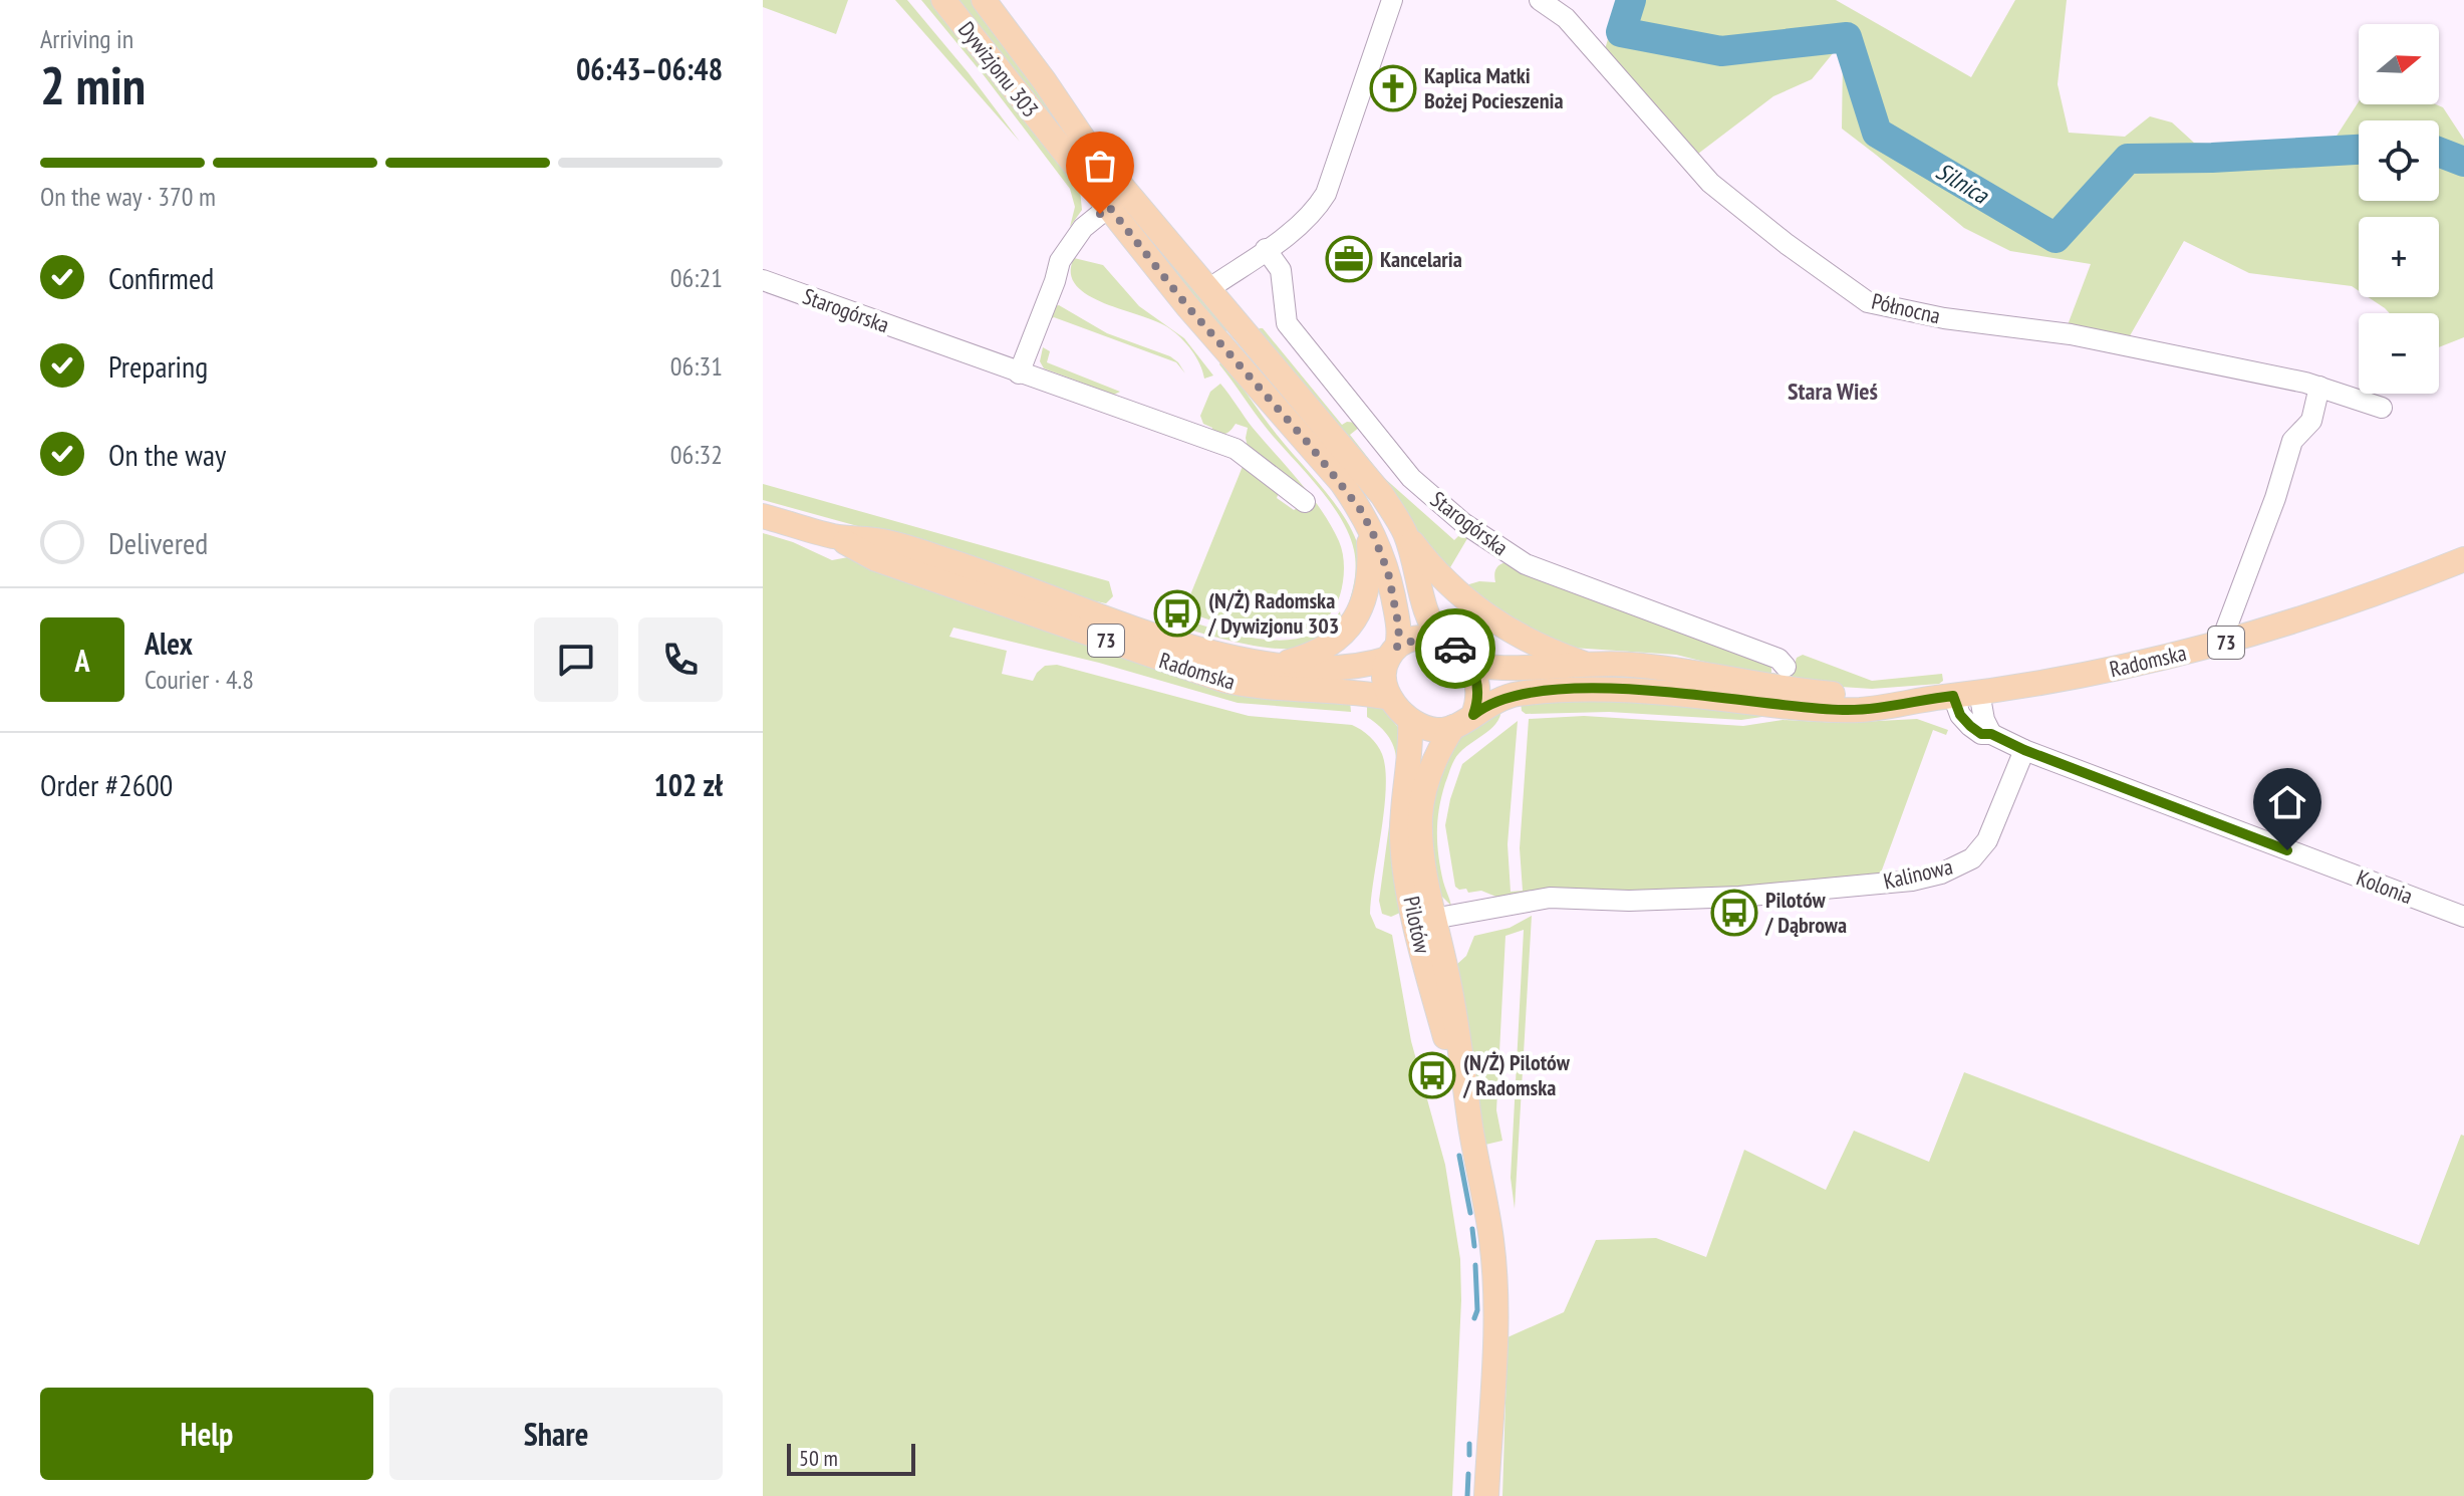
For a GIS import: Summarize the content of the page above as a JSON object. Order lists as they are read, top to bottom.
{
  "streets": {
    "main road": [
      "Dywizjonu 303",
      "73",
      "Radomska",
      "Pilotów"
    ],
    "street": [
      "Północna",
      "Starogórska",
      "Kalinowa",
      "Kolonia"
    ]
  },
  "crossings": [
    ["Dywizjonu 303", "73"],
    ["Dywizjonu 303", "Radomska"],
    ["Dywizjonu 303", "Pilotów"],
    ["73", "Radomska"],
    ["73", "Pilotów"],
    ["Radomska", "Kolonia"],
    ["Radomska", "Pilotów"],
    ["Kalinowa", "Kolonia"],
    ["Kalinowa", "Pilotów"]
  ],
  "districts": ["Stara Wieś"],
  "water": ["Silnica"],
  "places": {
    "church": ["Kaplica Matki Bożej Pocieszenia"],
    "office": ["Kancelaria"],
    "bus stop": ["(N/Ż) Radomska / Dywizjonu 303", "Pilotów / Dąbrowa", "(N/Ż) Pilotów / Radomska"]
  },
  "scale_bar": "50 m",
  "north": "right",
  "page": {
    "heading": ["2 min", "Arriving in", "06:43–06:48"],
    "panel": [
      "Alex",
      "Courier · 4.8",
      "Order #2600",
      "102 zł"
    ],
    "map_buttons": ["+", "−"],
    "bar": "On the way · 370 m",
    "list": [
      ["Confirmed", "06:21"],
      ["Preparing", "06:31"],
      ["On the way", "06:32"],
      "Delivered"
    ],
    "round": "A",
    "buttons": ["Help", "Share"],
    "scale": "50 m"
  }
}
